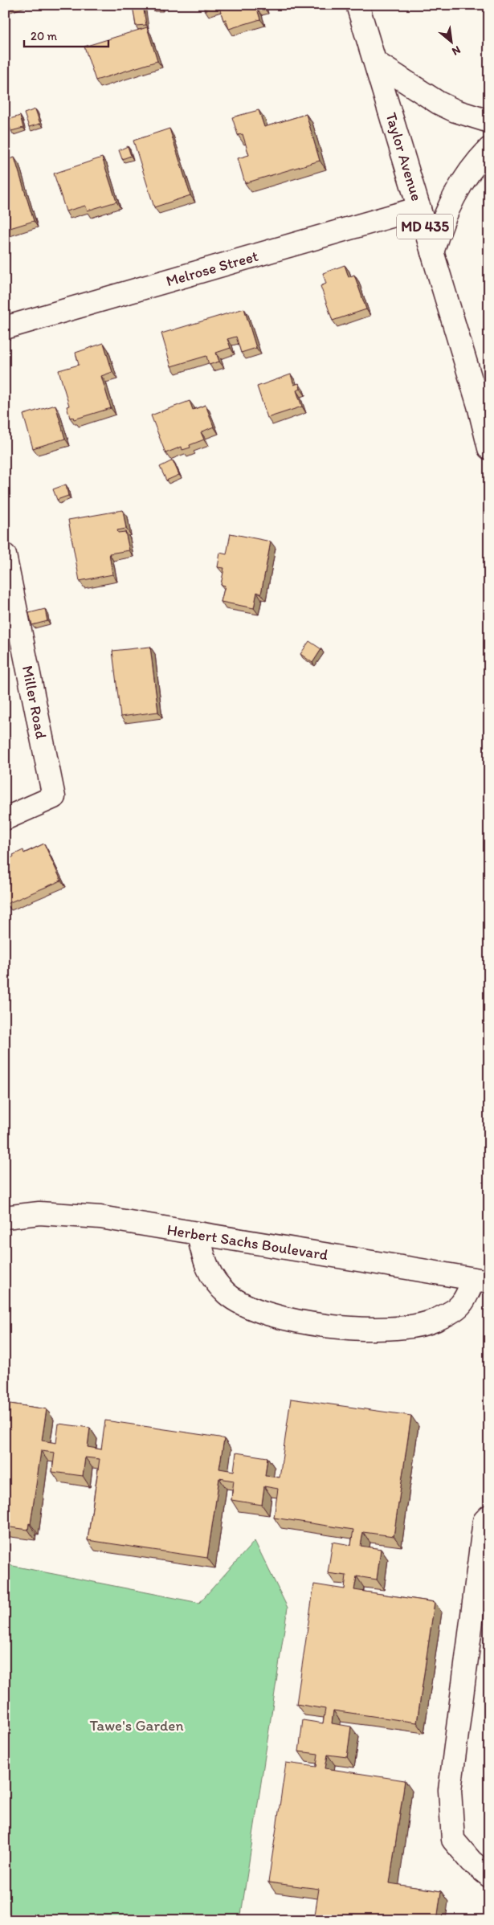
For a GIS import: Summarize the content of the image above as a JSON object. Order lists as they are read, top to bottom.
{
  "streets": {
    "street": [
      "Taylor Avenue",
      "MD 435",
      "Melrose Street",
      "Miller Road",
      "Herbert Sachs Boulevard"
    ]
  },
  "crossings": [
    ["Taylor Avenue", "Melrose Street"]
  ],
  "parks": ["Tawe's Garden"],
  "scale_bar": "20 m",
  "north": "bottom right"
}
